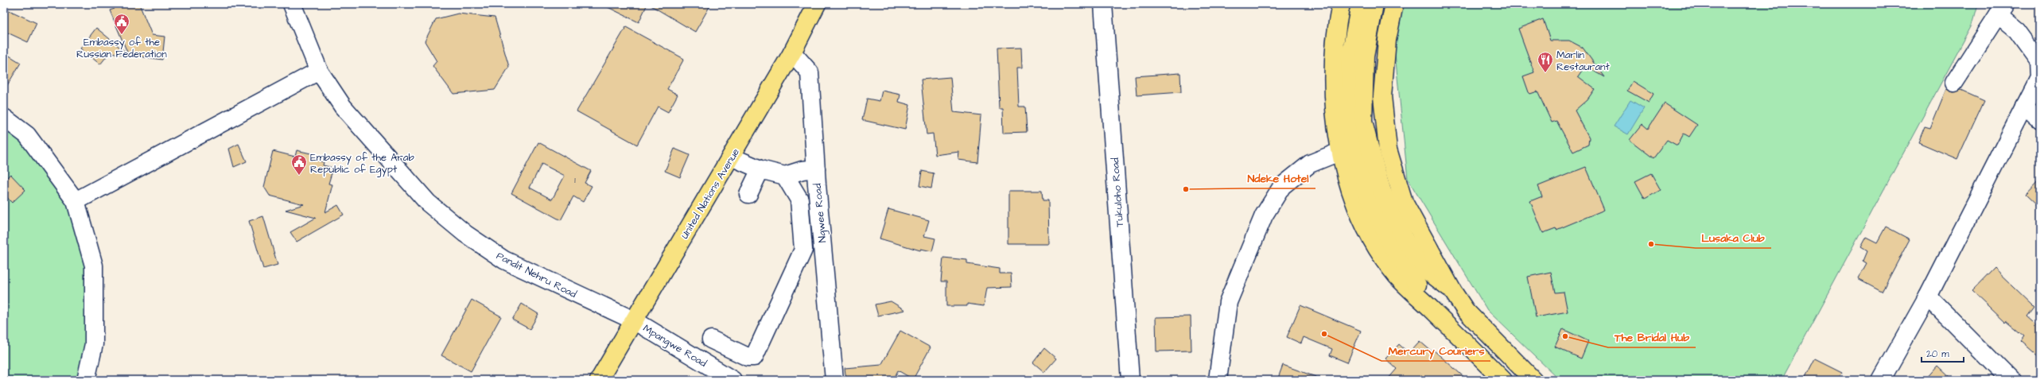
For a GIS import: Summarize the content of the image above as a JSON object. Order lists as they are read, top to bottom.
{
  "streets": {
    "main road": ["United Nations Avenue"],
    "street": [
      "Tukuloho Road",
      "Ngwee Road",
      "Pandit Nehru Road",
      "Mpangwe Road"
    ]
  },
  "crossings": [
    ["United Nations Avenue", "Ngwee Road"],
    ["United Nations Avenue", "Pandit Nehru Road"],
    ["United Nations Avenue", "Mpangwe Road"],
    ["Pandit Nehru Road", "Mpangwe Road"]
  ],
  "places": {
    "public building": ["Embassy of the Russian Federation", "Embassy of the Arab Republic of Egypt"],
    "restaurant": ["Marlin Restaurant"],
    "other": [
      "Ndeke Hotel",
      "Lusaka Club",
      "Mercury Couriers",
      "The Bridal Hub"
    ]
  },
  "house_numbers": ["1"],
  "scale_bar": "20 m"
}
